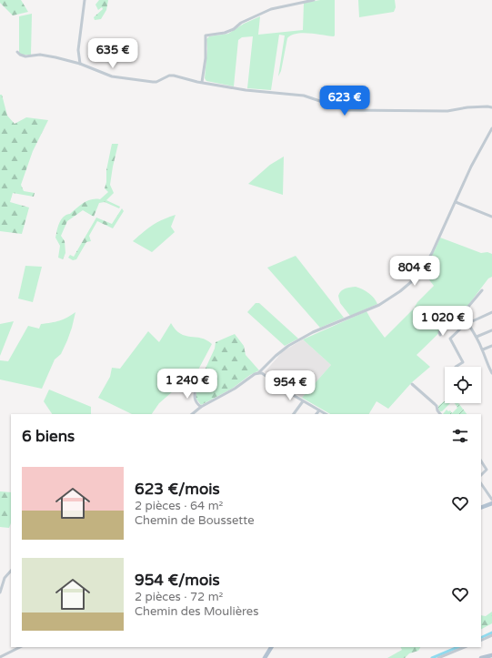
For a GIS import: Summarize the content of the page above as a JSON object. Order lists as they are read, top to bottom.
{
  "page": {
    "price": [
      "635 €",
      "623 €",
      "804 €",
      "1 020 €",
      "1 240 €",
      "954 €"
    ],
    "heading": "6 biens",
    "list": [
      {
        "name": "623 €/mois",
        "note": "2 pièces · 64 m² · Chemin de Boussette"
      },
      {
        "name": "954 €/mois",
        "note": "2 pièces · 72 m² · Chemin des Moulières"
      }
    ]
  }
}
